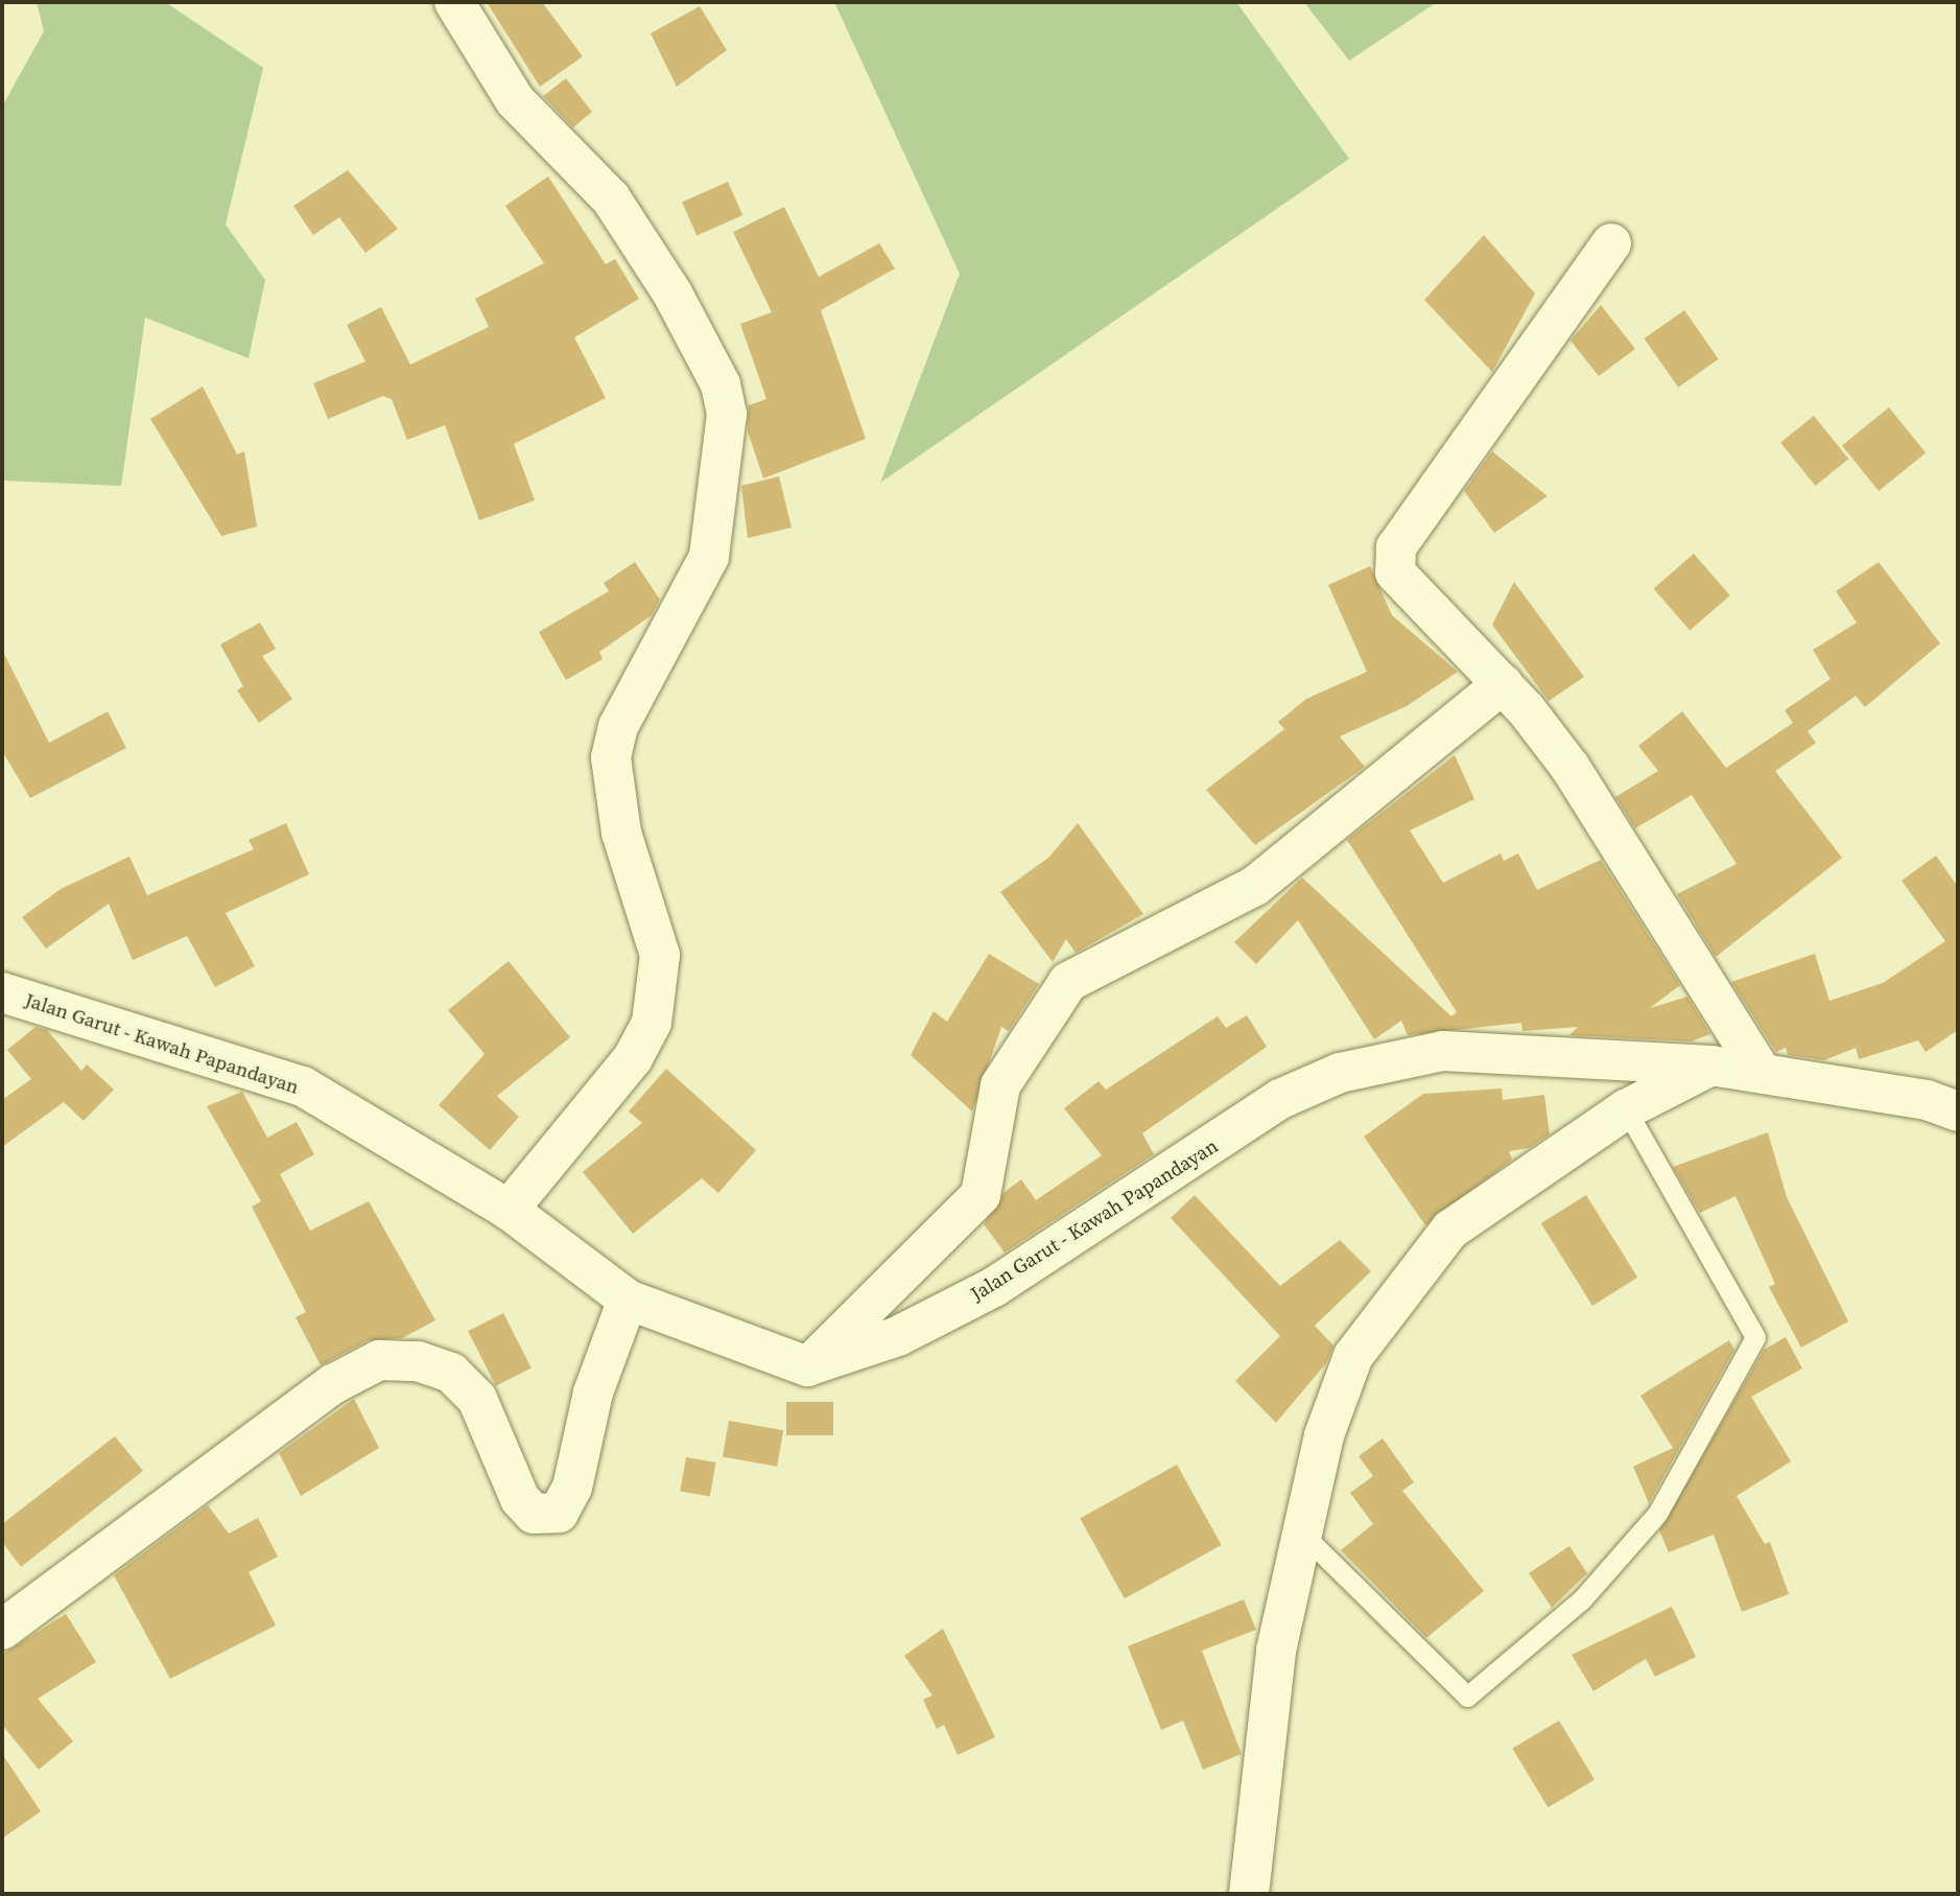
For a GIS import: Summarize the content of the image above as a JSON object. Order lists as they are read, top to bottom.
{
  "streets": {
    "street": ["Jalan Garut - Kawah Papandayan"]
  }
}
